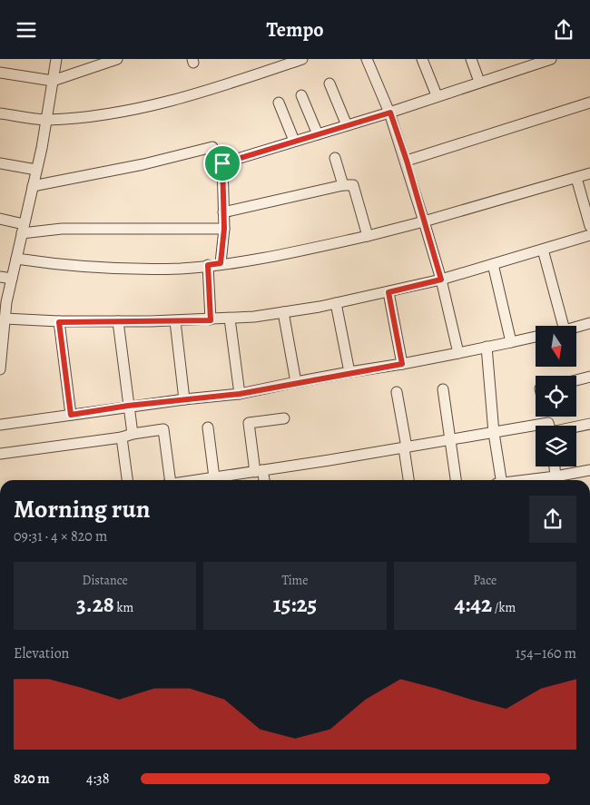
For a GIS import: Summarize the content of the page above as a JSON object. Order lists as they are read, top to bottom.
{
  "north": "bottom",
  "page": {
    "header": "Tempo",
    "heading": ["Morning run", "09:31 · 4 × 820 m"],
    "stats": [
      ["Distance", "3.28 km"],
      ["Time", "15:25"],
      ["Pace", "4:42 /km"]
    ],
    "chart": ["Elevation", "154–160 m"],
    "list": [
      {
        "name": "820 m",
        "note": "4:38"
      }
    ]
  }
}
